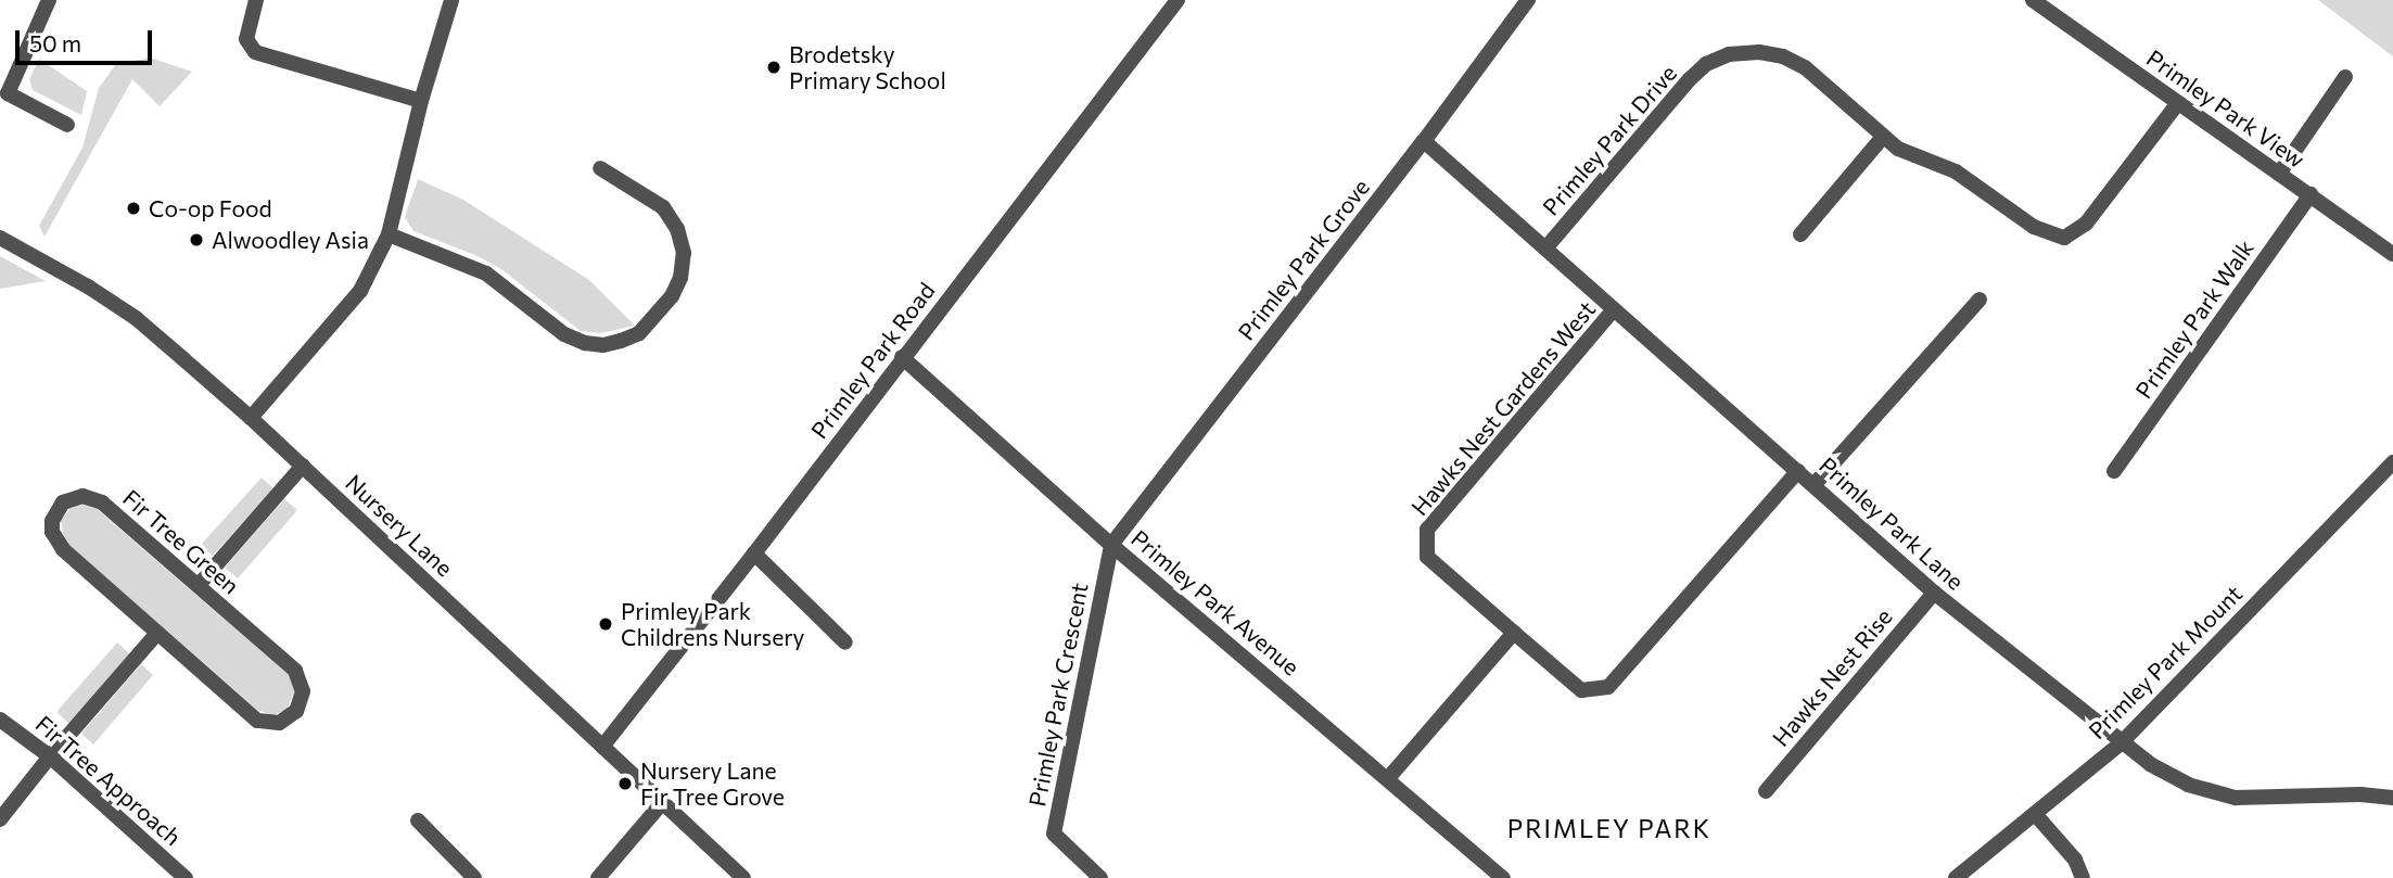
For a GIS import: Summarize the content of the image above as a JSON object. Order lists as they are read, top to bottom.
{
  "streets": {
    "street": [
      "Primley Park View",
      "Primley Park Drive",
      "Primley Park Grove",
      "Primley Park Walk",
      "Primley Park Road",
      "Hawks Nest Gardens West",
      "Primley Park Lane",
      "Nursery Lane",
      "Fir Tree Green",
      "Primley Park Avenue",
      "Primley Park Mount",
      "Hawks Nest Rise",
      "Primley Park Crescent",
      "Fir Tree Approach"
    ]
  },
  "crossings": [
    ["Primley Park View", "Primley Park Drive"],
    ["Primley Park View", "Primley Park Walk"],
    ["Primley Park Drive", "Primley Park Lane"],
    ["Primley Park Grove", "Primley Park Lane"],
    ["Primley Park Grove", "Primley Park Avenue"],
    ["Primley Park Grove", "Primley Park Crescent"],
    ["Primley Park Road", "Nursery Lane"],
    ["Primley Park Road", "Primley Park Avenue"],
    ["Hawks Nest Gardens West", "Primley Park Lane"],
    ["Primley Park Lane", "Primley Park Mount"],
    ["Primley Park Lane", "Hawks Nest Rise"],
    ["Primley Park Avenue", "Primley Park Crescent"]
  ],
  "districts": ["PRIMLEY PARK"],
  "places": [
    "Brodetsky Primary School",
    "Co-op Food",
    "Alwoodley Asia",
    "Primley Park Childrens Nursery",
    "Nursery Lane Fir Tree Grove"
  ],
  "scale_bar": "50 m"
}
